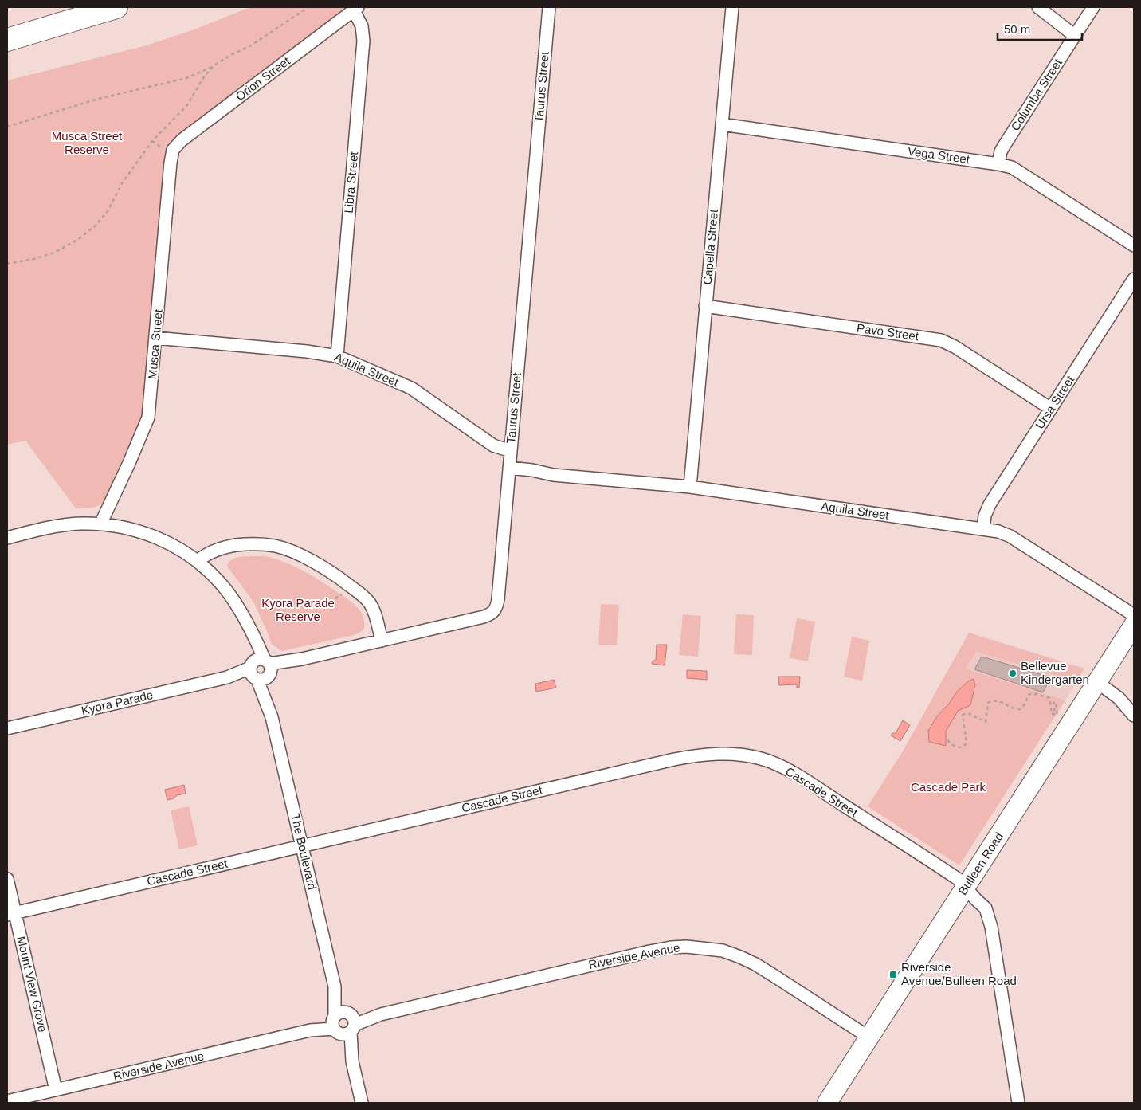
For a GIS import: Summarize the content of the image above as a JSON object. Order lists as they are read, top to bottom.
{
  "streets": {
    "main road": ["Bulleen Road"],
    "street": [
      "Orion Street",
      "Taurus Street",
      "Columba Street",
      "Vega Street",
      "Libra Street",
      "Capella Street",
      "Pavo Street",
      "Musca Street",
      "Aquila Street",
      "Ursa Street",
      "Kyora Parade",
      "Cascade Street",
      "The Boulevard",
      "Riverside Avenue",
      "Mount View Grove"
    ]
  },
  "crossings": [
    ["Orion Street", "Libra Street"],
    ["Orion Street", "Musca Street"],
    ["Taurus Street", "Aquila Street"],
    ["Taurus Street", "Kyora Parade"],
    ["Taurus Street", "The Boulevard"],
    ["Columba Street", "Vega Street"],
    ["Vega Street", "Capella Street"],
    ["Libra Street", "Aquila Street"],
    ["Capella Street", "Pavo Street"],
    ["Capella Street", "Aquila Street"],
    ["Pavo Street", "Ursa Street"],
    ["Musca Street", "Aquila Street"],
    ["Musca Street", "The Boulevard"],
    ["Aquila Street", "Ursa Street"],
    ["Kyora Parade", "The Boulevard"],
    ["Cascade Street", "The Boulevard"],
    ["Cascade Street", "Bulleen Road"],
    ["Cascade Street", "Mount View Grove"],
    ["The Boulevard", "Riverside Avenue"],
    ["Bulleen Road", "Riverside Avenue"],
    ["Riverside Avenue", "Mount View Grove"]
  ],
  "parks": ["Musca Street Reserve", "Kyora Parade Reserve", "Cascade Park"],
  "places": {
    "other": ["Bellevue Kindergarten"],
    "transit": ["Riverside Avenue/Bulleen Road"]
  },
  "scale_bar": "50 m"
}
